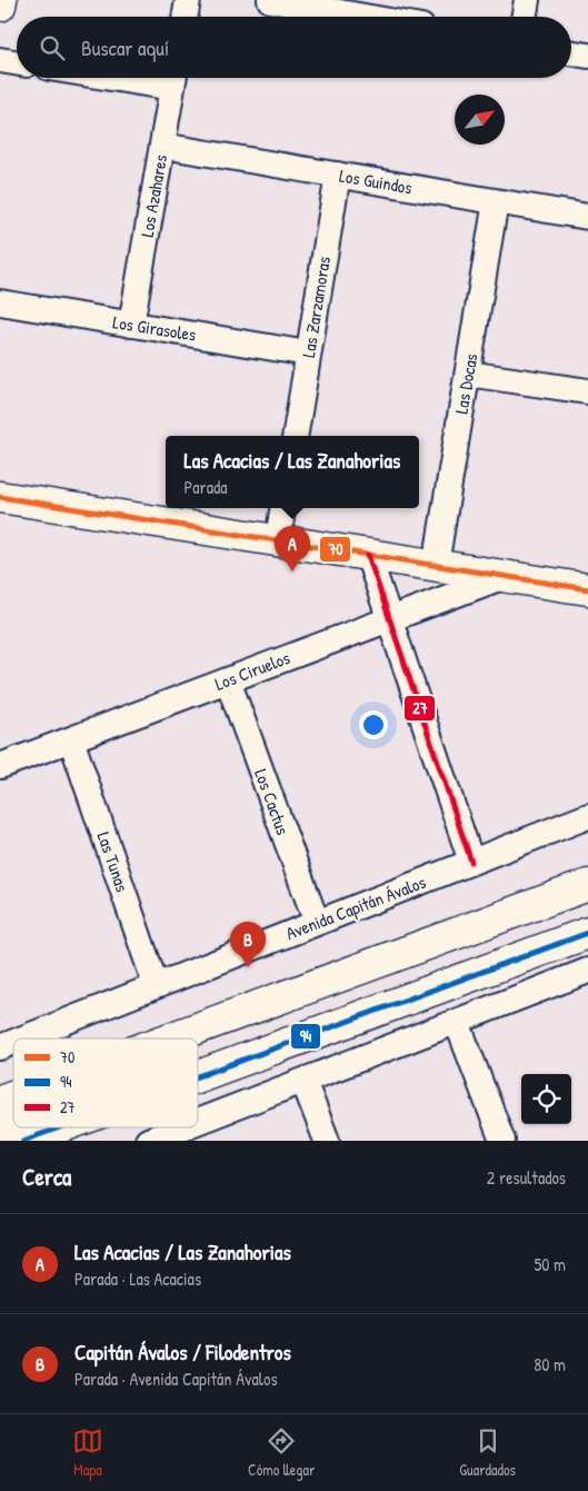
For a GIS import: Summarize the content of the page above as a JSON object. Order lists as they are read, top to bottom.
{
  "streets": {
    "street": [
      "Los Guindos",
      "Los Azahares",
      "Las Zarzamoras",
      "Los Girasoles",
      "Las Docas",
      "Los Ciruelos",
      "Los Cactus",
      "Las Tunas",
      "Avenida Capitán Ávalos"
    ]
  },
  "crossings": [
    ["Los Guindos", "Los Azahares"],
    ["Los Guindos", "Las Zarzamoras"],
    ["Los Guindos", "Las Docas"],
    ["Los Azahares", "Los Girasoles"],
    ["Las Zarzamoras", "Los Girasoles"],
    ["Los Ciruelos", "Los Cactus"],
    ["Los Ciruelos", "Las Tunas"],
    ["Los Cactus", "Avenida Capitán Ávalos"],
    ["Las Tunas", "Avenida Capitán Ávalos"]
  ],
  "lines": ["transit line 70", "transit line 27", "transit line 94"],
  "legend": ["70", "94", "27"],
  "north": "top right",
  "page": {
    "search": "Buscar aquí",
    "popup": ["Las Acacias / Las Zanahorias", "Parada"],
    "pins": ["A", "B"],
    "heading": ["Cerca", "2 resultados"],
    "list": [
      {
        "mark": "A",
        "name": "Las Acacias / Las Zanahorias",
        "note": "Parada · Las Acacias",
        "value": "50 m"
      },
      {
        "mark": "B",
        "name": "Capitán Ávalos / Filodentros",
        "note": "Parada · Avenida Capitán Ávalos",
        "value": "80 m"
      }
    ],
    "nav": ["Mapa", "Cómo llegar", "Guardados"]
  }
}
